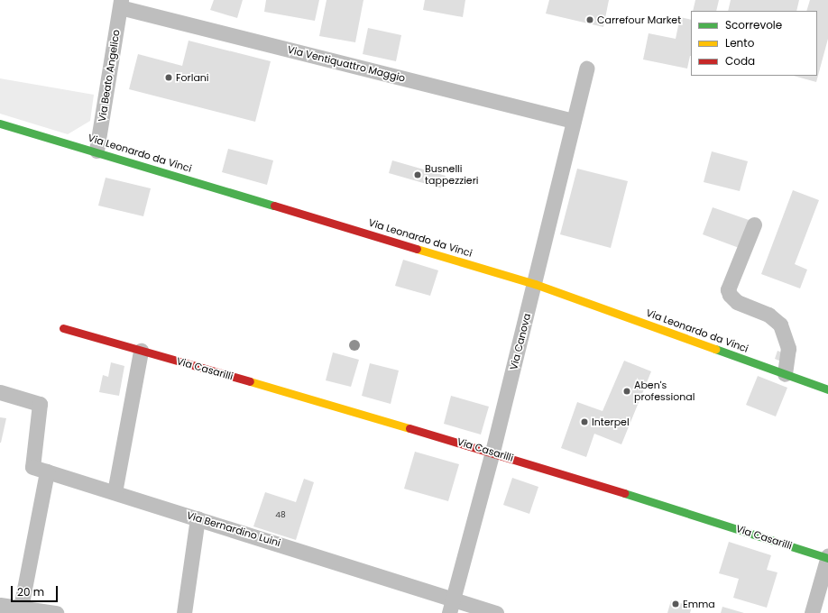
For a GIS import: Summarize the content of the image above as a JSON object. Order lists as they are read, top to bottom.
{
  "streets": {
    "street": [
      "Via Ventiquattro Maggio",
      "Via Beato Angelico",
      "Via Leonardo da Vinci",
      "Via Canova",
      "Via Casarilli",
      "Via Bernardino Luini"
    ]
  },
  "crossings": [
    ["Via Ventiquattro Maggio", "Via Beato Angelico"],
    ["Via Ventiquattro Maggio", "Via Canova"],
    ["Via Beato Angelico", "Via Leonardo da Vinci"],
    ["Via Leonardo da Vinci", "Via Canova"],
    ["Via Canova", "Via Casarilli"],
    ["Via Canova", "Via Bernardino Luini"]
  ],
  "places": [
    "Carrefour Market",
    "Forlani",
    "Busnelli tappezzieri",
    "Aben's professional",
    "Interpel",
    "Emma"
  ],
  "house_numbers": ["48"],
  "legend": ["Scorrevole", "Lento", "Coda"],
  "scale_bar": "20 m"
}
